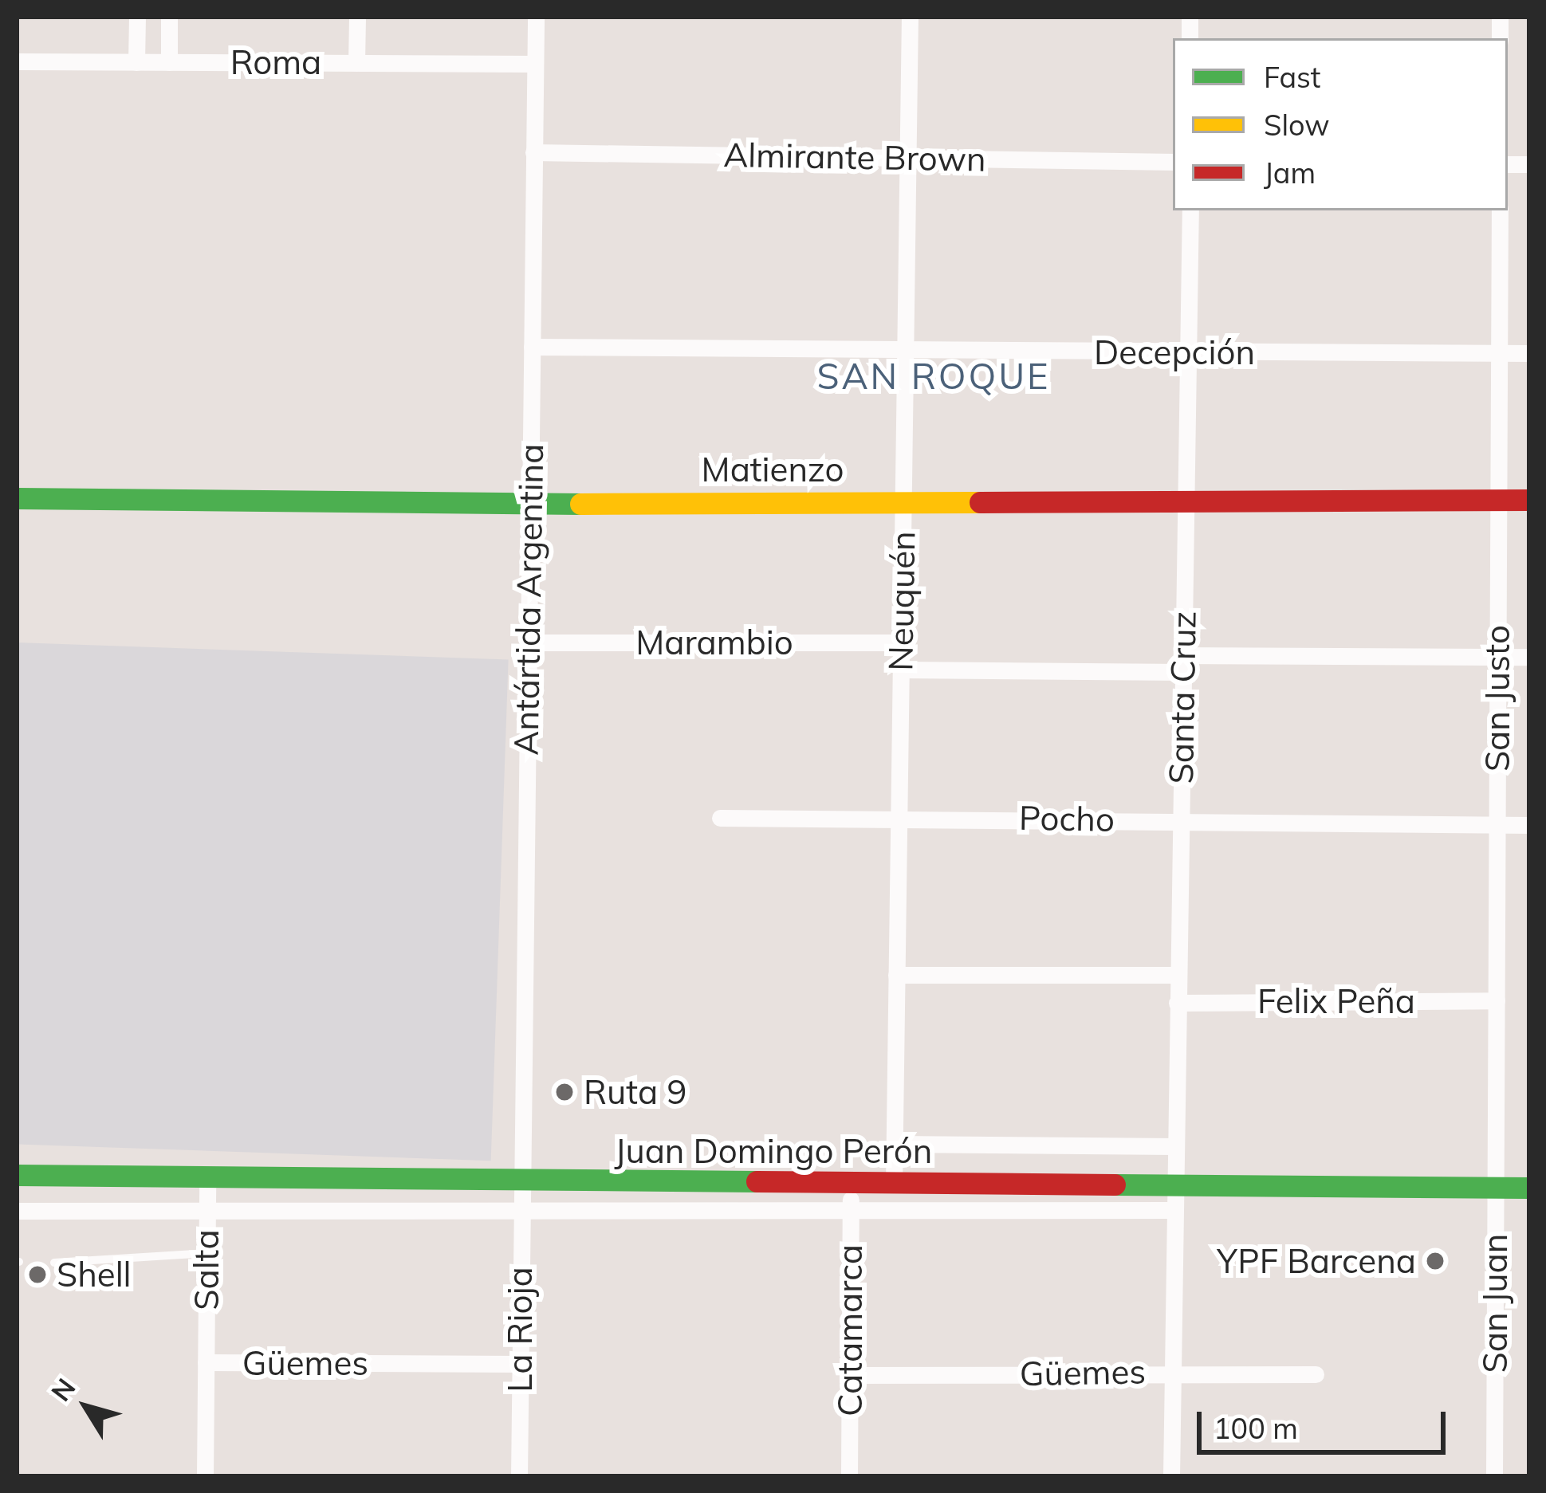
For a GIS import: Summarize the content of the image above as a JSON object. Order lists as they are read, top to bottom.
{
  "streets": {
    "main road": ["Matienzo", "Juan Domingo Perón"],
    "street": [
      "Roma",
      "Almirante Brown",
      "Decepción",
      "Antártida Argentina",
      "Neuquén",
      "Marambio",
      "Santa Cruz",
      "San Justo",
      "Pocho",
      "Felix Peña",
      "Salta",
      "San Juan",
      "La Rioja",
      "Catamarca",
      "Güemes"
    ]
  },
  "crossings": [
    ["Roma", "Antártida Argentina"],
    ["Almirante Brown", "Antártida Argentina"],
    ["Almirante Brown", "Neuquén"],
    ["Decepción", "Antártida Argentina"],
    ["Decepción", "Neuquén"],
    ["Decepción", "Santa Cruz"],
    ["Decepción", "San Justo"],
    ["Matienzo", "Antártida Argentina"],
    ["Matienzo", "Neuquén"],
    ["Matienzo", "Santa Cruz"],
    ["Matienzo", "San Justo"],
    ["Antártida Argentina", "Marambio"],
    ["Antártida Argentina", "Juan Domingo Perón"],
    ["Antártida Argentina", "La Rioja"],
    ["Neuquén", "Marambio"],
    ["Neuquén", "Pocho"],
    ["Neuquén", "Juan Domingo Perón"],
    ["Santa Cruz", "Pocho"],
    ["Santa Cruz", "Felix Peña"],
    ["Santa Cruz", "Juan Domingo Perón"],
    ["Santa Cruz", "Güemes"],
    ["San Justo", "Pocho"],
    ["San Justo", "Felix Peña"],
    ["San Justo", "Juan Domingo Perón"],
    ["San Justo", "San Juan"],
    ["Juan Domingo Perón", "Salta"],
    ["Juan Domingo Perón", "San Juan"],
    ["Juan Domingo Perón", "La Rioja"],
    ["Juan Domingo Perón", "Catamarca"],
    ["Salta", "Güemes"],
    ["La Rioja", "Güemes"],
    ["Catamarca", "Güemes"]
  ],
  "districts": ["SAN ROQUE"],
  "places": ["Ruta 9", "YPF Barcena", "Shell"],
  "legend": ["Fast", "Slow", "Jam"],
  "scale_bar": "100 m",
  "north": "top left"
}
